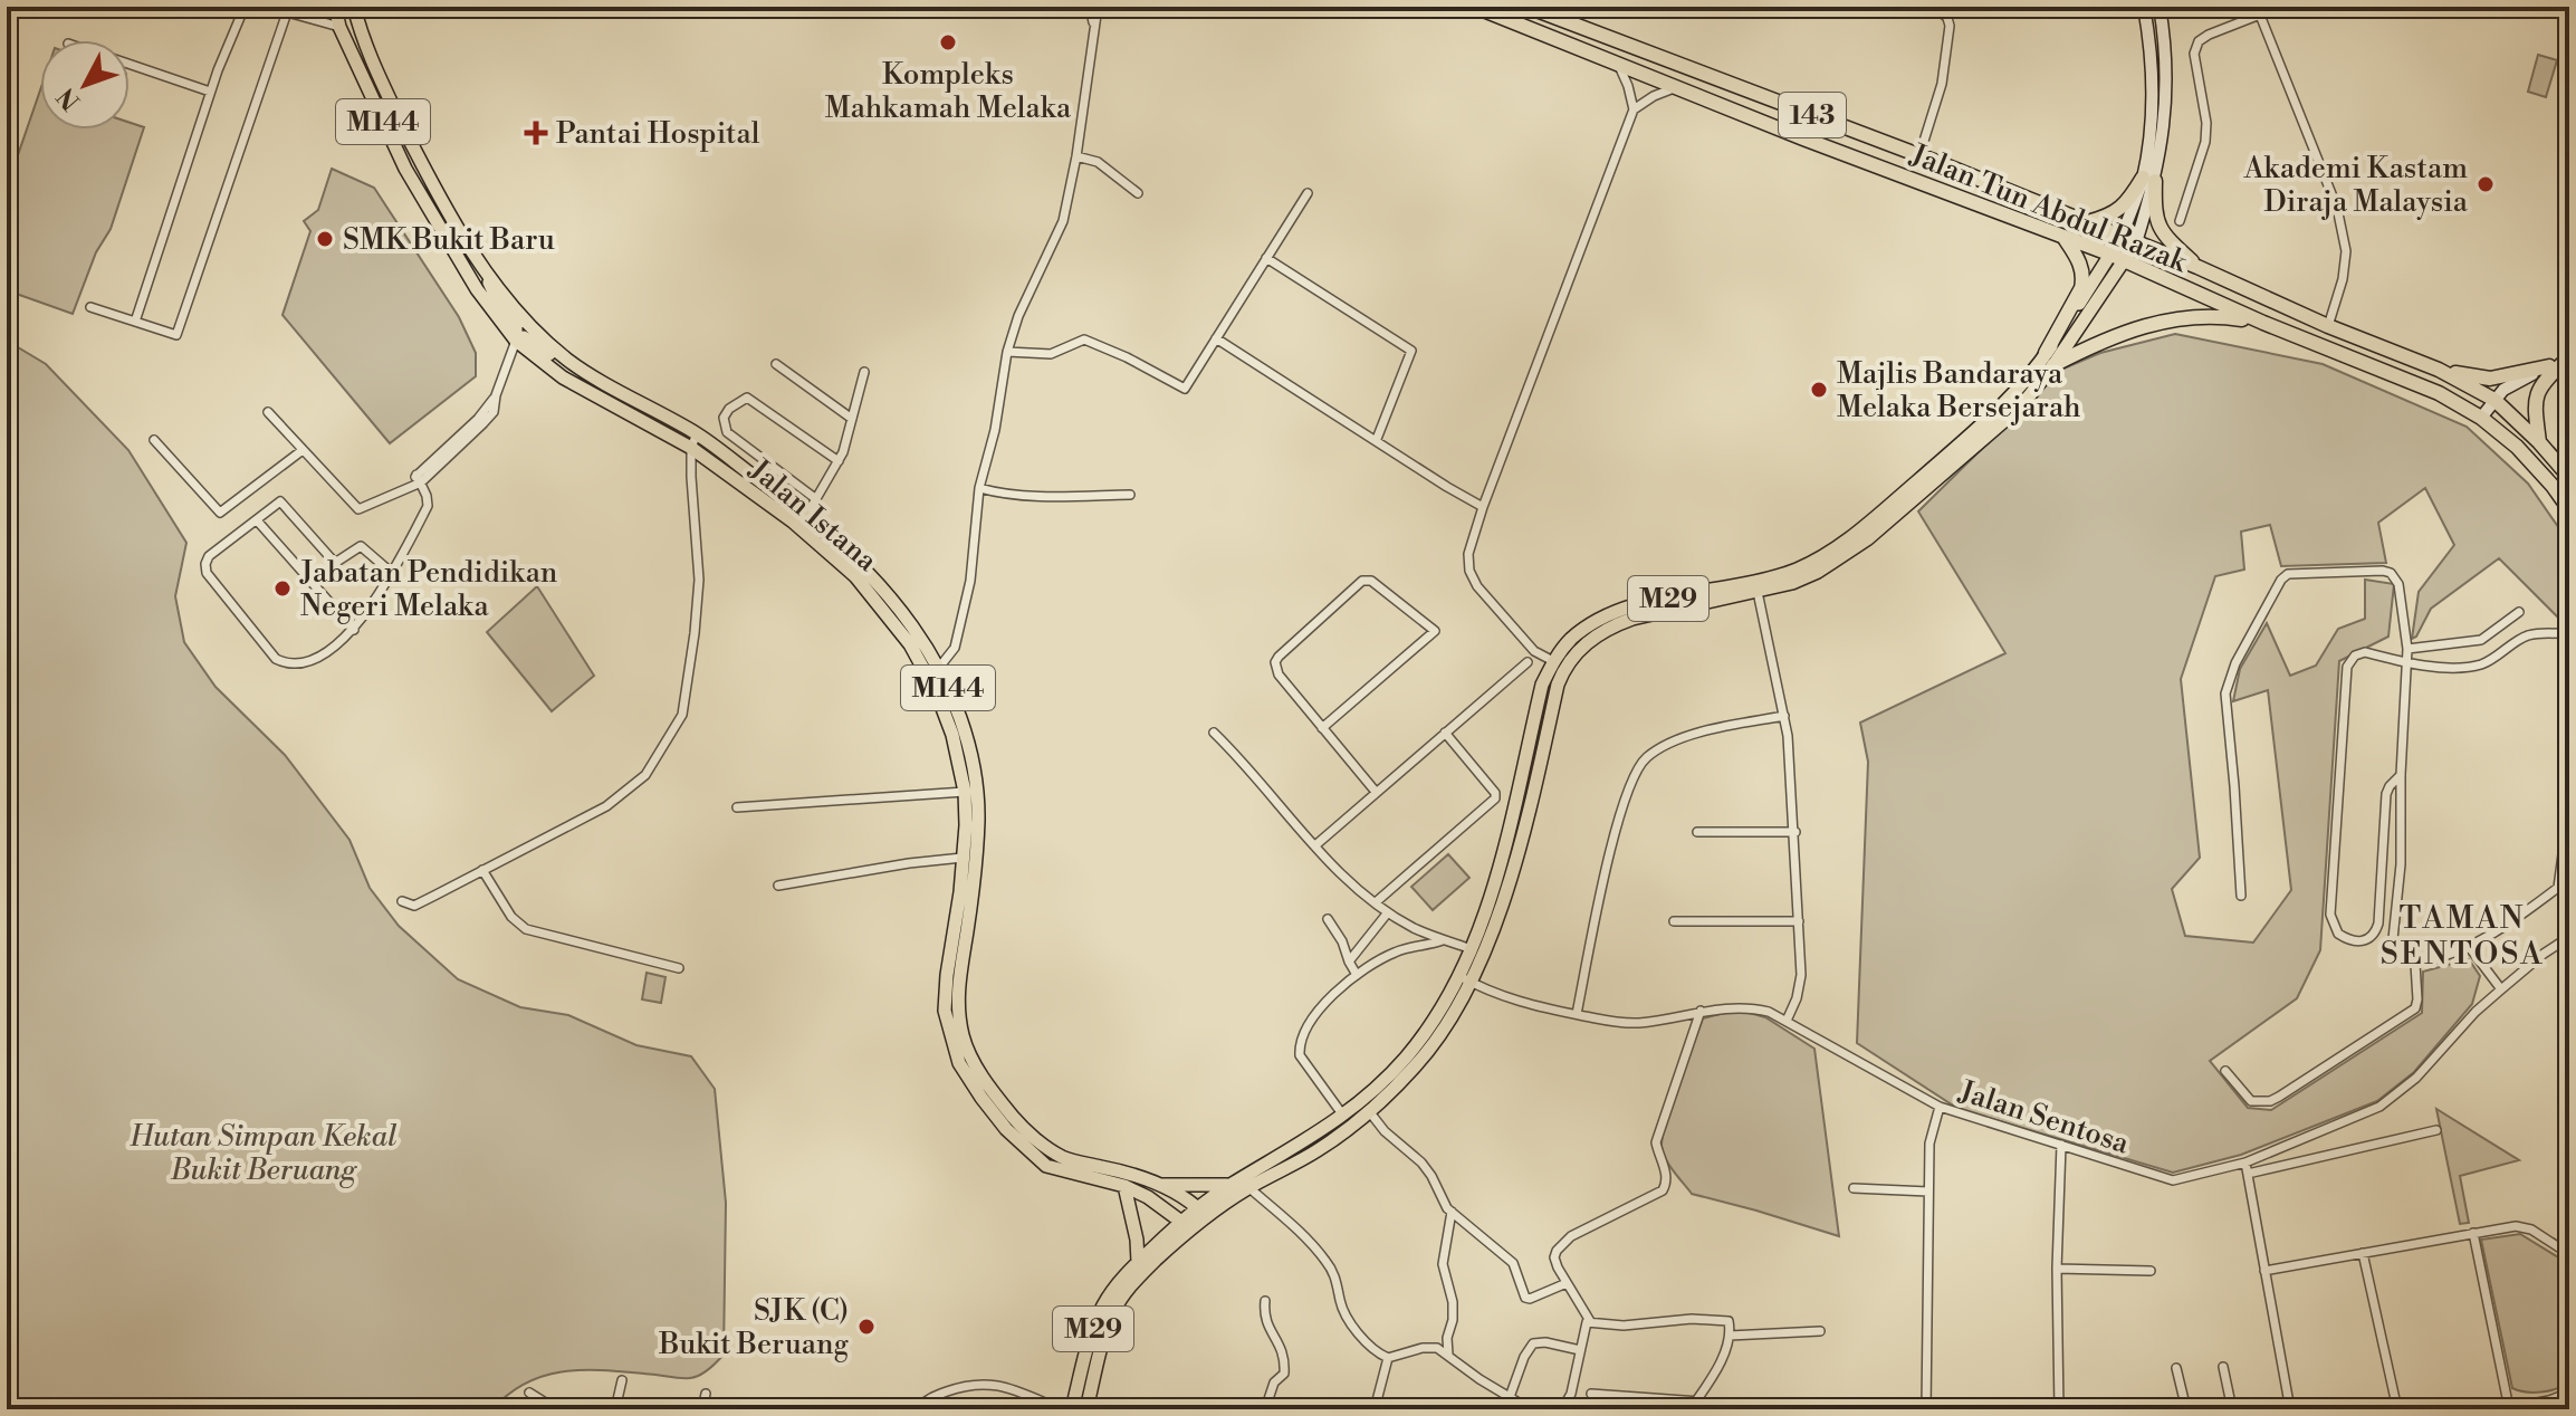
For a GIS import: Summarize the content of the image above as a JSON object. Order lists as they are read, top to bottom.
{
  "streets": {
    "highway": ["143", "Jalan Tun Abdul Razak"],
    "main road": ["M144", "Jalan Istana", "M29"],
    "street": ["Jalan Sentosa"]
  },
  "crossings": [
    ["Jalan Tun Abdul Razak", "M29"],
    ["Jalan Istana", "M29"],
    ["M29", "Jalan Sentosa"]
  ],
  "districts": ["TAMAN SENTOSA"],
  "parks": ["Hutan Simpan Kekal Bukit Beruang"],
  "places": {
    "other": [
      "Kompleks Mahkamah Melaka",
      "Akademi Kastam Diraja Malaysia",
      "SMK Bukit Baru",
      "Majlis Bandaraya Melaka Bersejarah",
      "Jabatan Pendidikan Negeri Melaka",
      "SJK (C) Bukit Beruang"
    ],
    "health": ["Pantai Hospital"]
  },
  "north": "bottom left"
}
